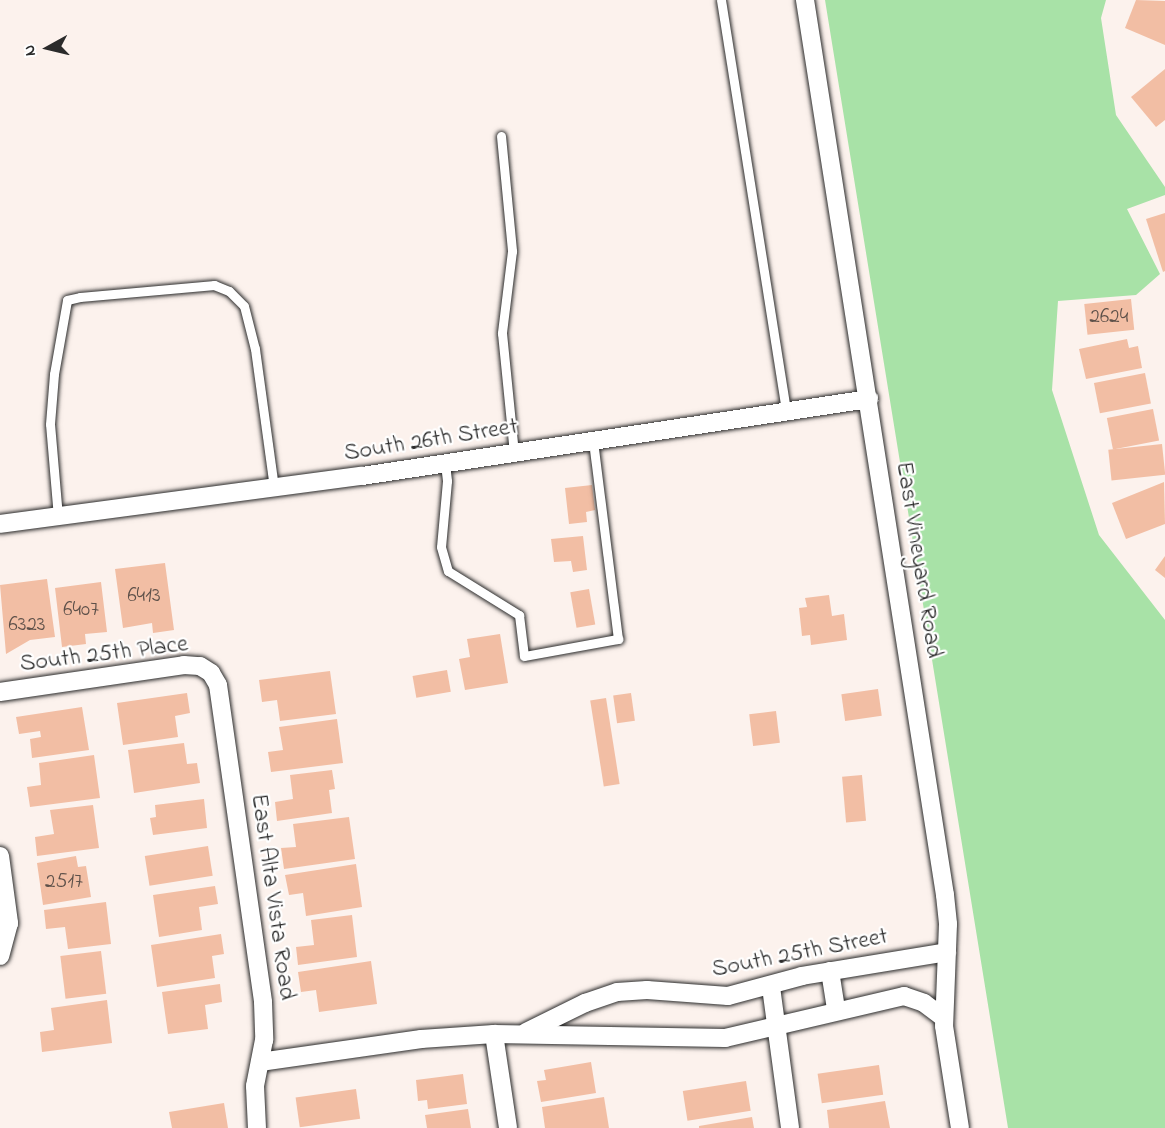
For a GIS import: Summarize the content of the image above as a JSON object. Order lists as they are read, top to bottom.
{
  "streets": {
    "street": [
      "South 26th Street",
      "East Vineyard Road",
      "South 25th Place",
      "East Alta Vista Road",
      "South 25th Street"
    ]
  },
  "crossings": [
    ["South 26th Street", "East Vineyard Road"],
    ["East Vineyard Road", "South 25th Street"],
    ["South 25th Place", "East Alta Vista Road"],
    ["East Alta Vista Road", "South 25th Street"]
  ],
  "house_numbers": [
    "2624",
    "6413",
    "6407",
    "6323",
    "2517"
  ],
  "north": "left"
}
